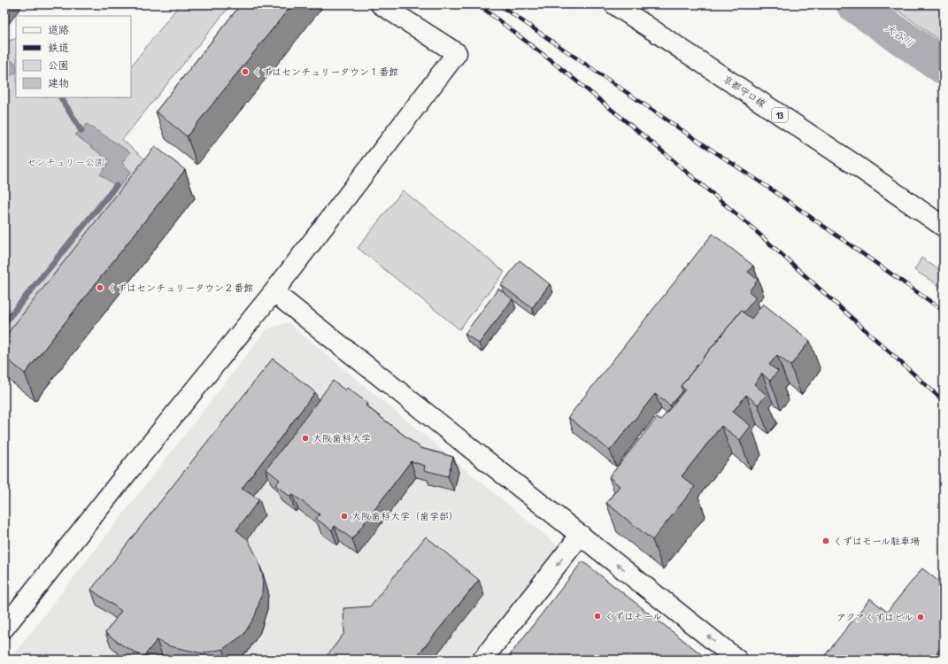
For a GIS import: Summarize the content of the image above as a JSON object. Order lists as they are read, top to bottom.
{
  "streets": {
    "street": ["京都守口線", "13"]
  },
  "water": ["大谷川"],
  "parks": ["センチュリー公園"],
  "places": [
    "くずはセンチュリータウン１番館",
    "くずはセンチュリータウン２番館",
    "大阪歯科大学",
    "大阪歯科大学（歯学部）",
    "くずはモール駐車場",
    "くずはモール",
    "アクアくずはビル"
  ],
  "legend": [
    "道路",
    "鉄道",
    "公園",
    "建物"
  ]
}
